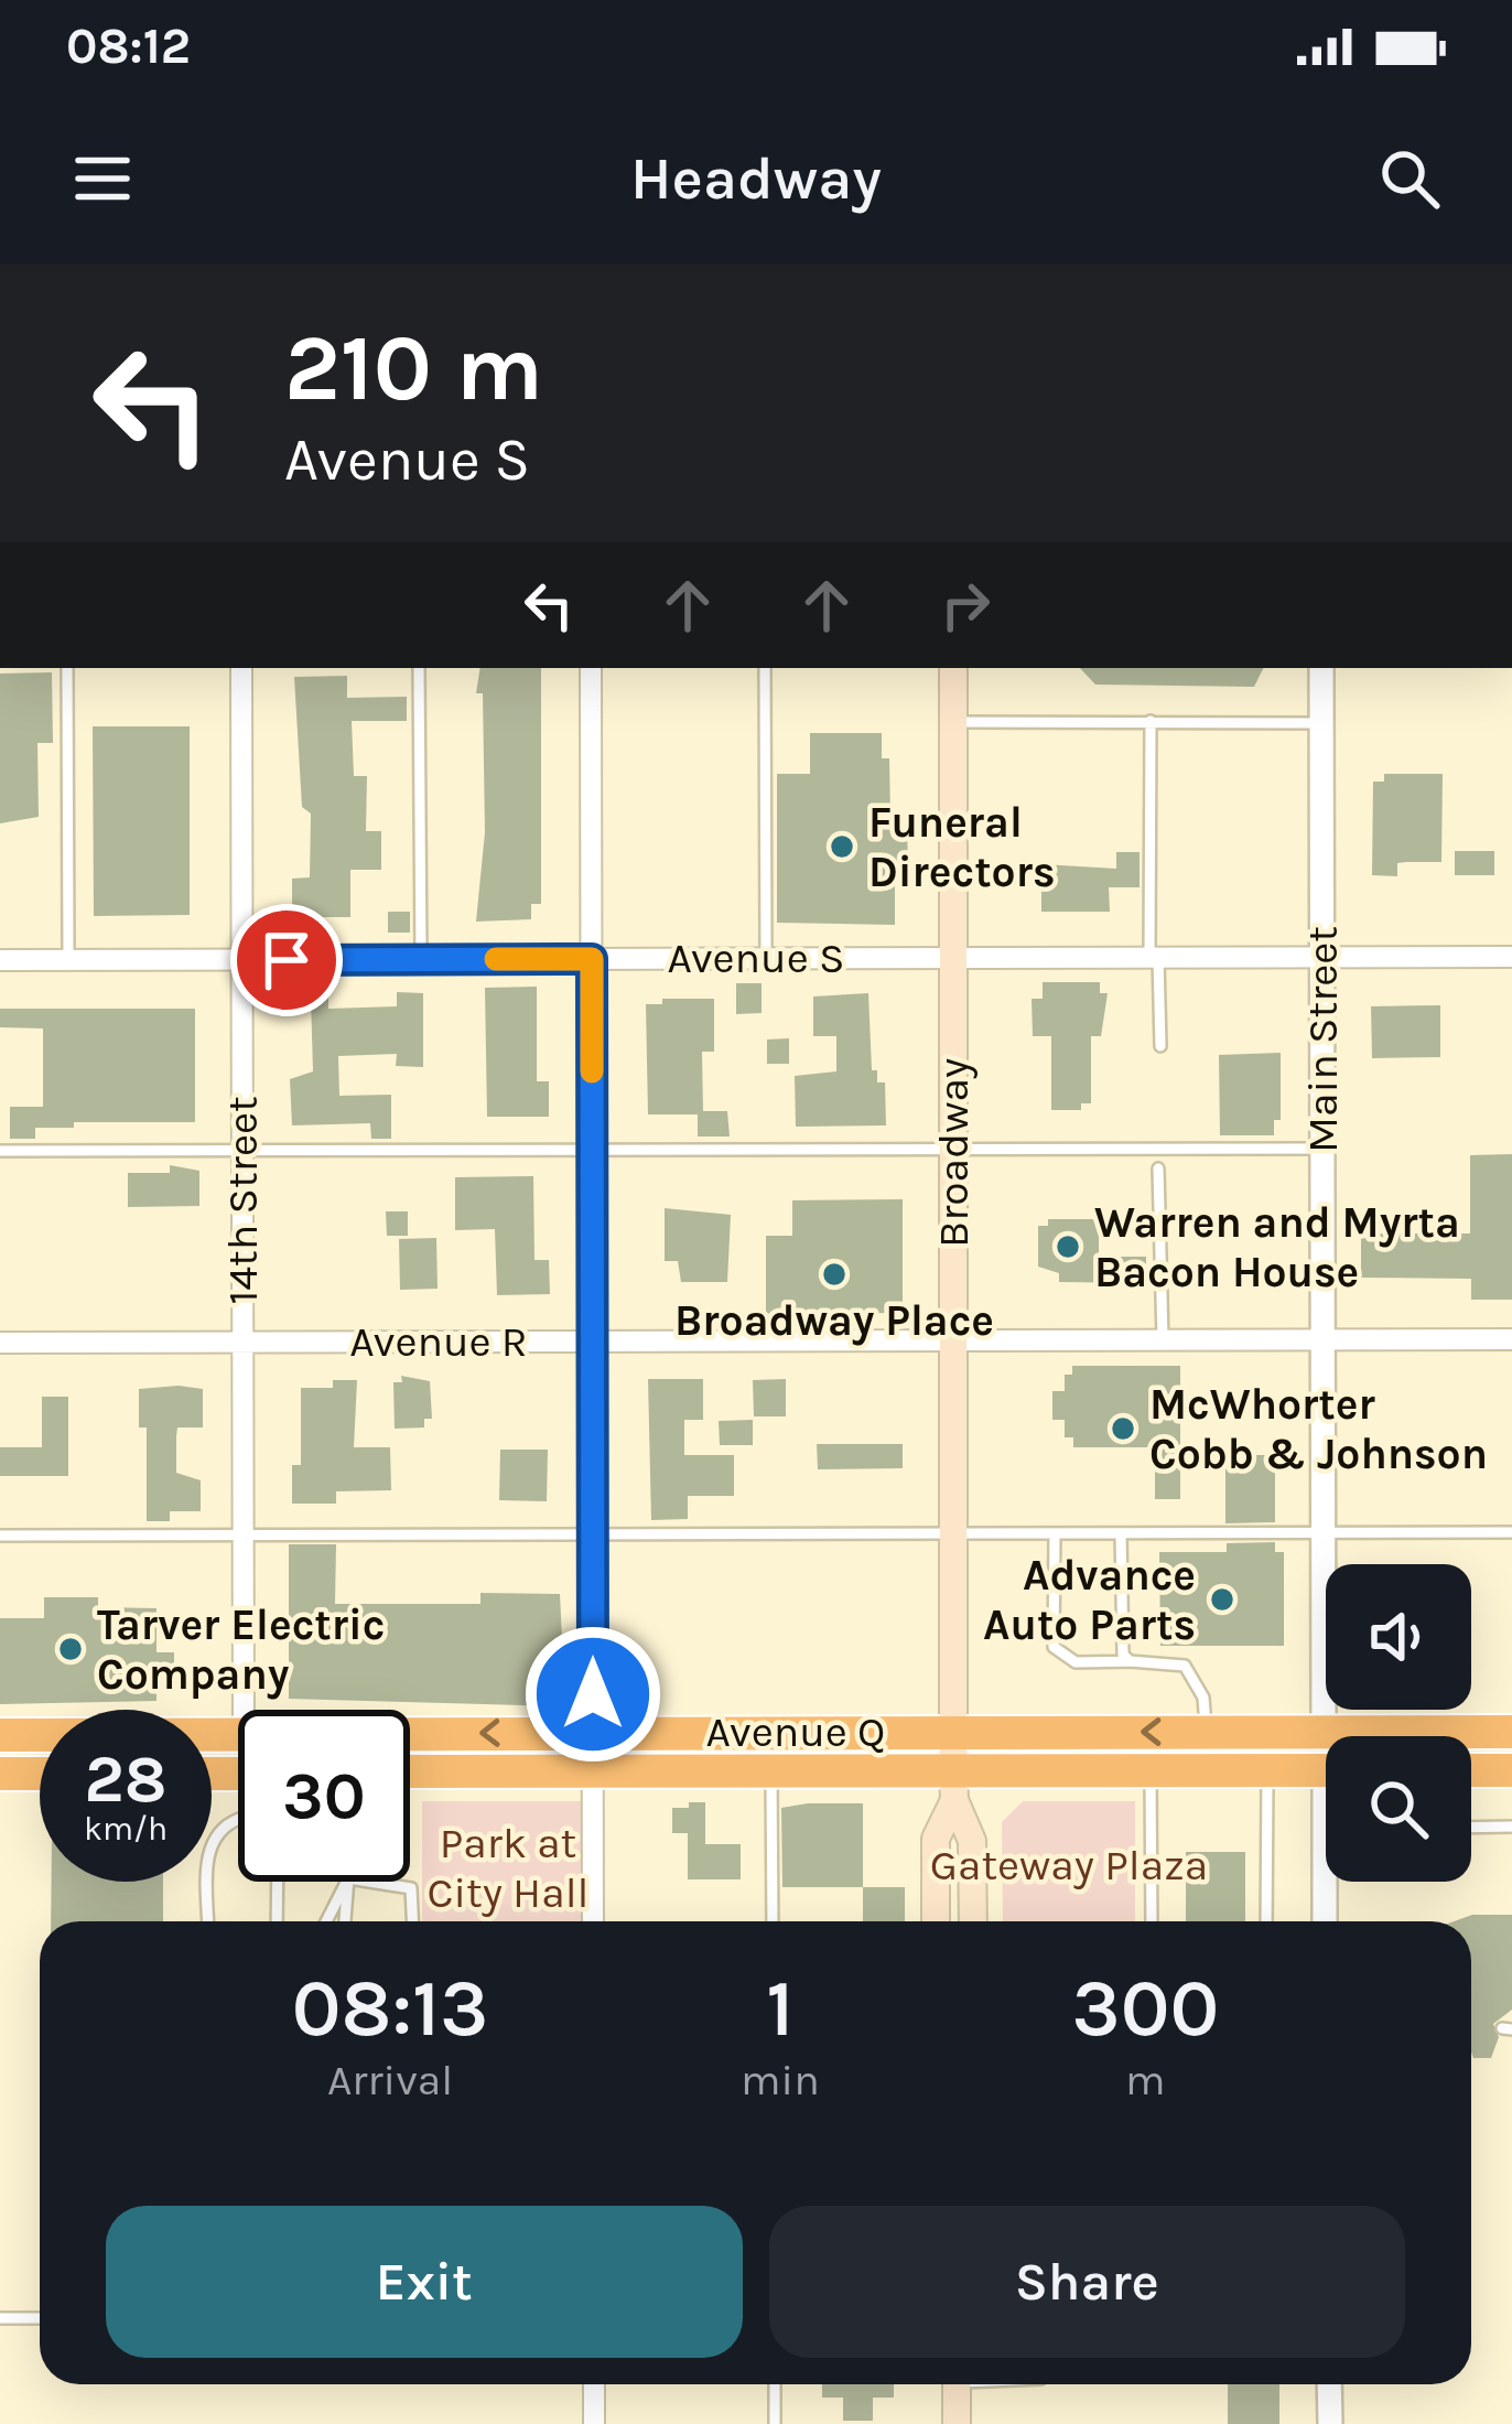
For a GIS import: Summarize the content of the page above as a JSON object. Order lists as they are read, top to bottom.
{
  "streets": {
    "highway": ["Avenue Q"],
    "main road": ["Broadway"],
    "street": [
      "Avenue S",
      "Main Street",
      "14th Street",
      "Avenue R"
    ]
  },
  "crossings": [
    ["Avenue S", "Main Street"],
    ["Avenue S", "Broadway"],
    ["Avenue S", "14th Street"],
    ["Main Street", "Avenue R"],
    ["Main Street", "Avenue Q"],
    ["Broadway", "Avenue R"],
    ["Broadway", "Avenue Q"],
    ["14th Street", "Avenue R"]
  ],
  "parks": ["Park at City Hall", "Gateway Plaza"],
  "places": [
    "Funeral Directors",
    "Warren and Myrta Bacon House",
    "Broadway Place",
    "McWhorter Cobb & Johnson",
    "Advance Auto Parts",
    "Tarver Electric Company"
  ],
  "page": {
    "status": "08:12",
    "header": "Headway",
    "turn": ["210 m", "Avenue S"],
    "speed": "28 km/h",
    "limit": "30",
    "eta": [
      "08:13",
      "Arrival",
      "1",
      "min",
      "300",
      "m"
    ],
    "buttons": ["Exit", "Share"]
  }
}
